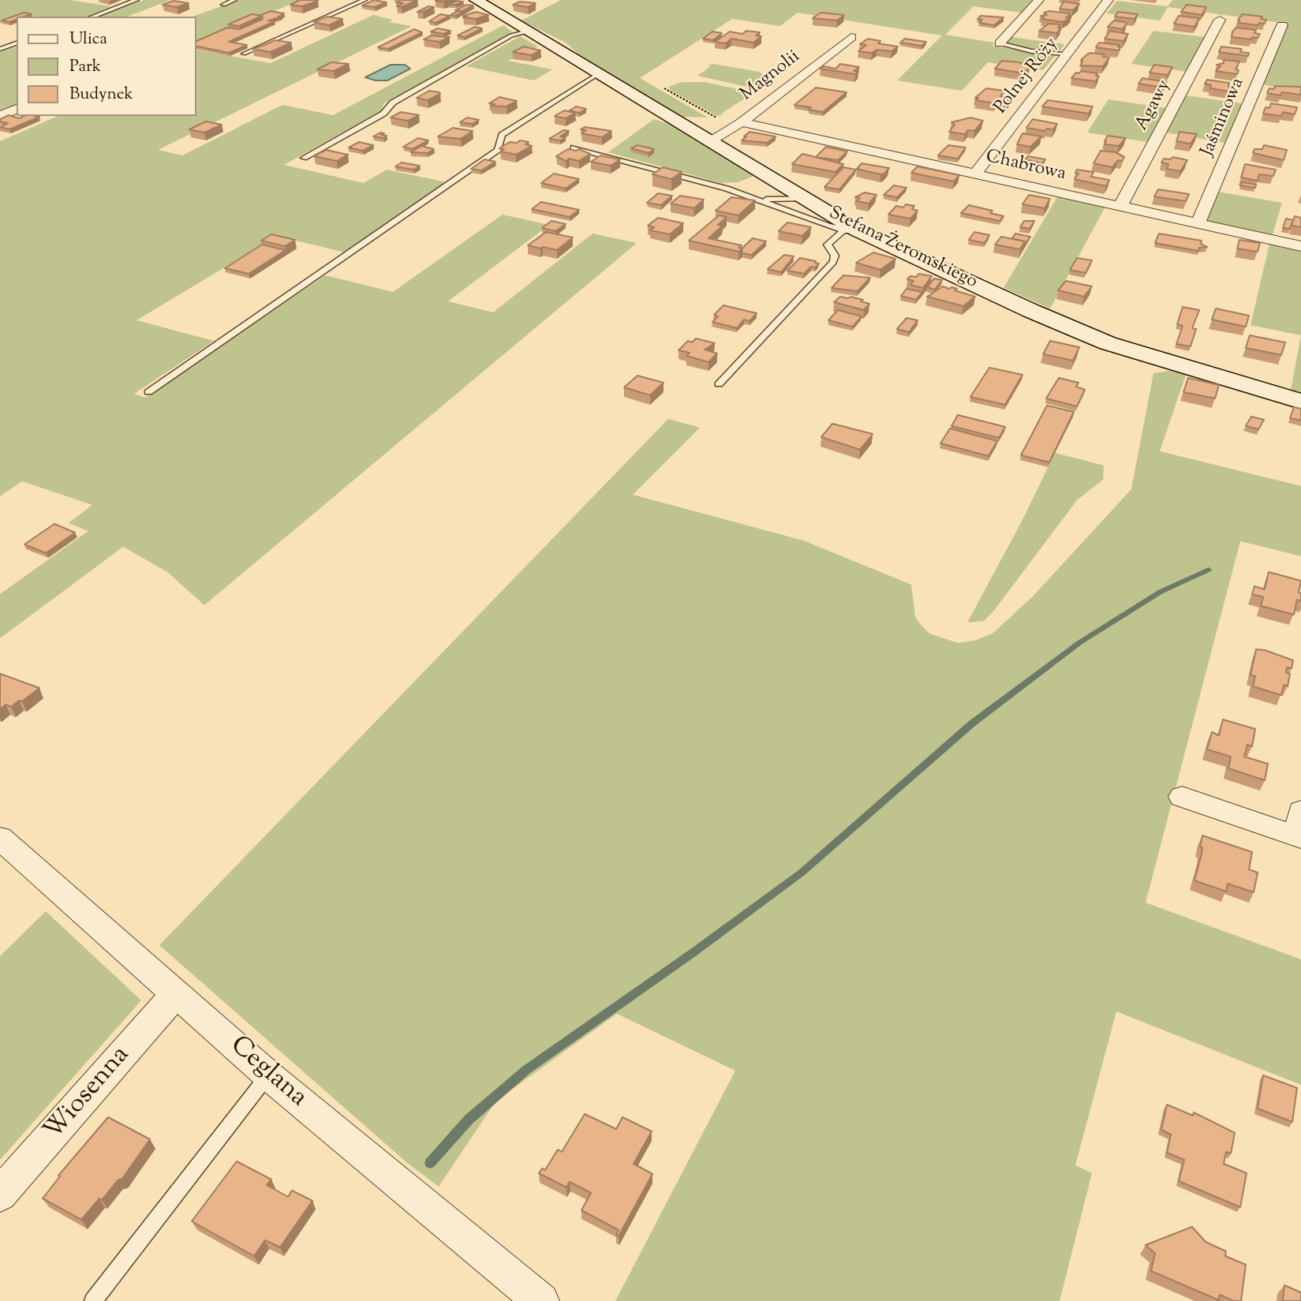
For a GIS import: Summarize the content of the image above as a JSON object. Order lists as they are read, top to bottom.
{
  "streets": {
    "street": [
      "Magnolii",
      "Polnej Róży",
      "Agawy",
      "Jaśminowa",
      "Chabrowa",
      "Stefana Żeromskiego",
      "Ceglana",
      "Wiosenna"
    ]
  },
  "crossings": [
    ["Magnolii", "Chabrowa"],
    ["Magnolii", "Stefana Żeromskiego"],
    ["Polnej Róży", "Chabrowa"],
    ["Agawy", "Chabrowa"],
    ["Jaśminowa", "Chabrowa"],
    ["Ceglana", "Wiosenna"]
  ],
  "legend": ["Ulica", "Park", "Budynek"]
}
